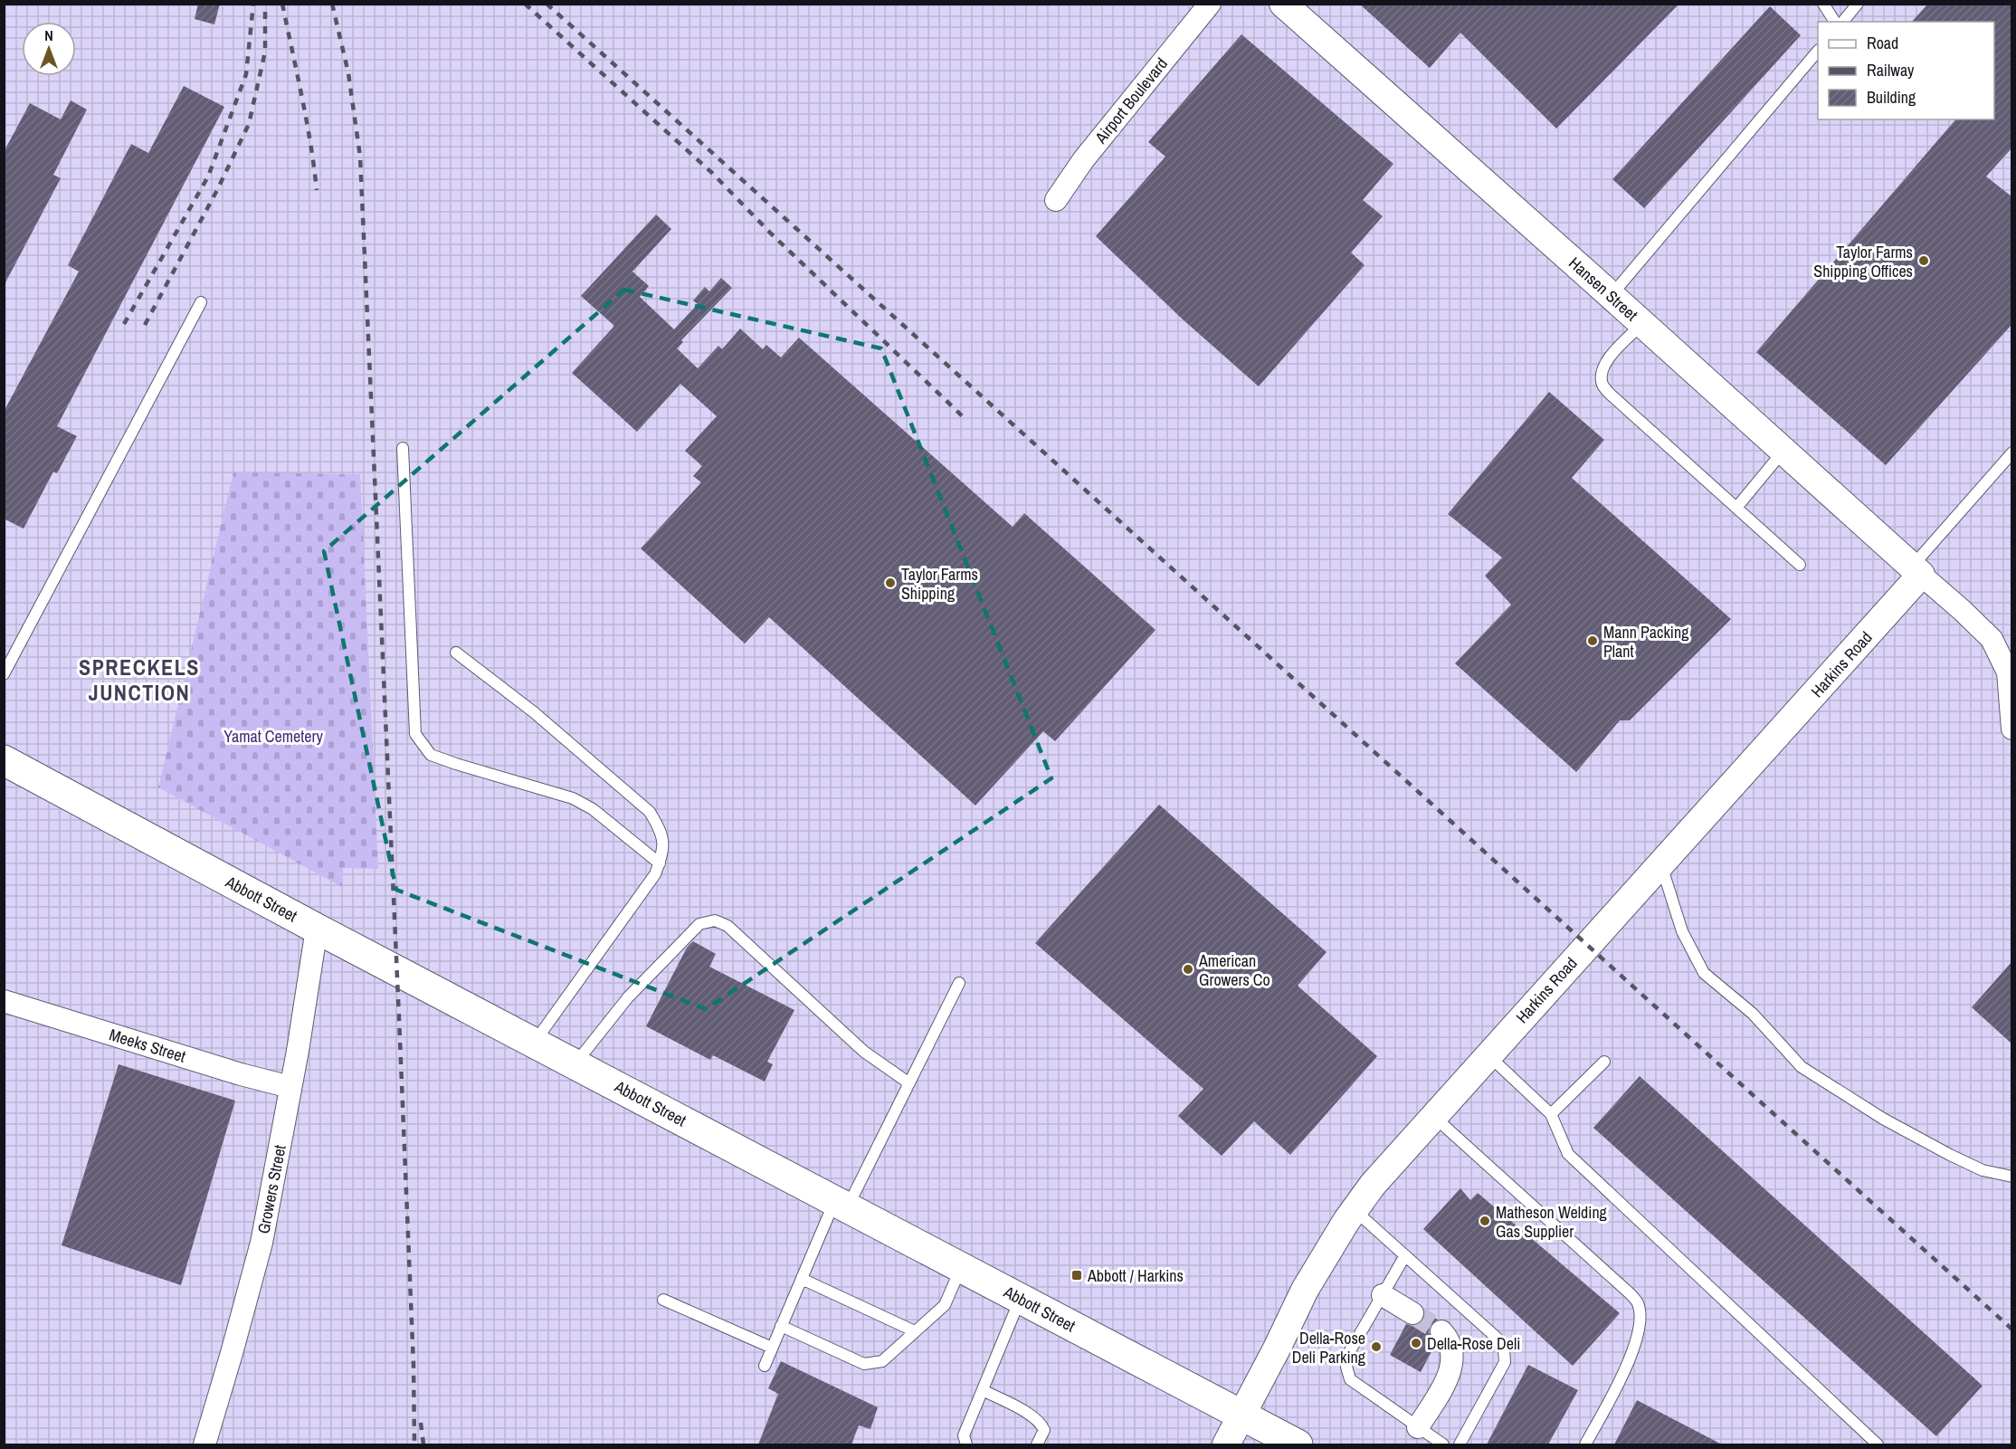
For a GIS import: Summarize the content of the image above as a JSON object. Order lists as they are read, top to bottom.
{
  "streets": {
    "main road": ["Abbott Street"],
    "street": [
      "Airport Boulevard",
      "Hansen Street",
      "Harkins Road",
      "Meeks Street",
      "Growers Street"
    ]
  },
  "crossings": [
    ["Hansen Street", "Harkins Road"],
    ["Harkins Road", "Abbott Street"],
    ["Abbott Street", "Growers Street"],
    ["Meeks Street", "Growers Street"]
  ],
  "districts": ["SPRECKELS JUNCTION"],
  "parks": ["Yamat Cemetery"],
  "places": {
    "other": [
      "Taylor Farms Shipping Offices",
      "Taylor Farms Shipping",
      "Mann Packing Plant",
      "American Growers Co",
      "Matheson Welding Gas Supplier",
      "Della-Rose Deli",
      "Della-Rose Deli Parking"
    ],
    "transit": ["Abbott / Harkins"]
  },
  "legend": ["Road", "Railway", "Building"],
  "north": "top"
}
